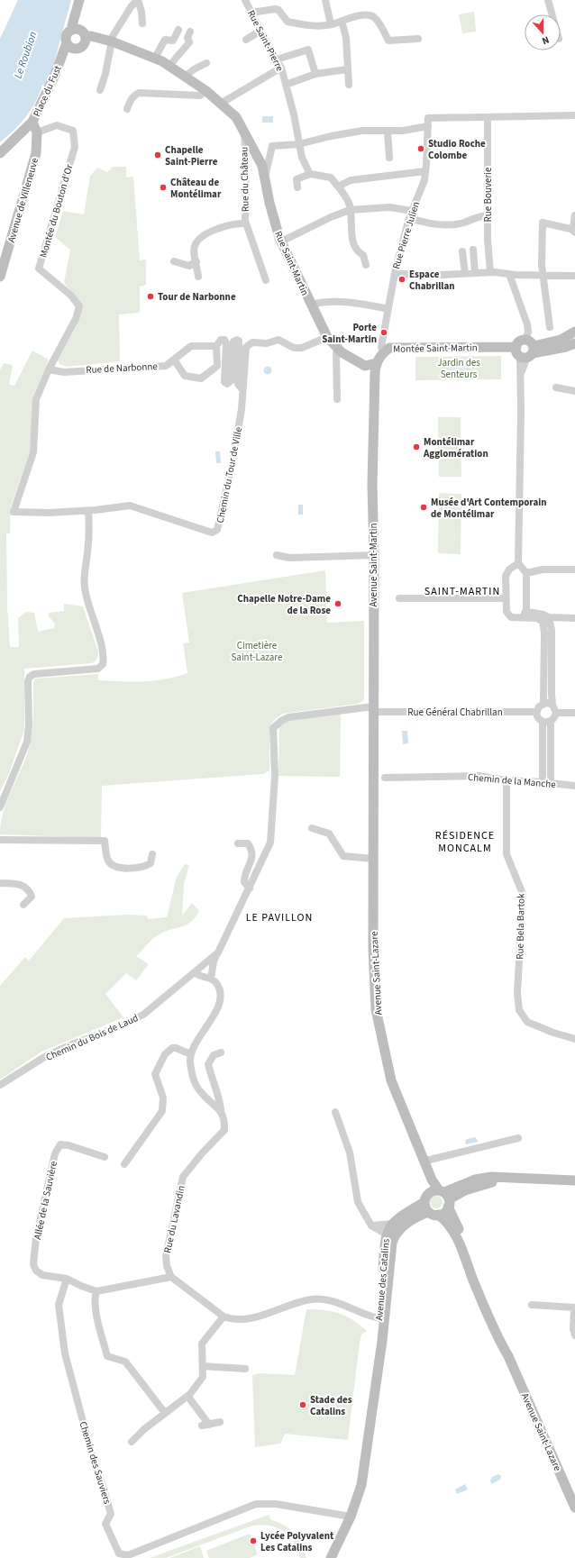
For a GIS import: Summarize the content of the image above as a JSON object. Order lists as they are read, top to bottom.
{
  "streets": {
    "main road": [
      "Place du Fust",
      "Avenue de Villeneuve",
      "Rue Saint-Martin",
      "Montée Saint-Martin",
      "Avenue Saint-Martin",
      "Avenue Saint-Lazare",
      "Avenue des Catalins"
    ],
    "street": [
      "Rue Saint-Pierre",
      "Rue du Château",
      "Rue Bouverie",
      "Montée du Bouton d'Or",
      "Rue Pierre Julien",
      "Rue de Narbonne",
      "Chemin du Tour de Ville",
      "Rue Général Chabrillan",
      "Chemin de la Manche",
      "Rue Bela Bartok",
      "Chemin du Bois de Laud",
      "Allée de la Sauvière",
      "Rue du Lavandin",
      "Chemin des Sauviers"
    ]
  },
  "crossings": [
    ["Place du Fust", "Avenue de Villeneuve"],
    ["Place du Fust", "Rue Saint-Martin"],
    ["Rue du Château", "Rue Saint-Martin"],
    ["Rue Bouverie", "Rue Pierre Julien"],
    ["Avenue de Villeneuve", "Montée du Bouton d'Or"],
    ["Montée du Bouton d'Or", "Rue de Narbonne"],
    ["Montée du Bouton d'Or", "Chemin du Tour de Ville"],
    ["Rue Pierre Julien", "Montée Saint-Martin"],
    ["Rue Saint-Martin", "Chemin du Tour de Ville"],
    ["Rue de Narbonne", "Chemin du Tour de Ville"],
    ["Avenue Saint-Martin", "Rue Général Chabrillan"],
    ["Avenue Saint-Martin", "Avenue Saint-Lazare"],
    ["Avenue Saint-Martin", "Chemin du Bois de Laud"],
    ["Rue Général Chabrillan", "Chemin du Bois de Laud"],
    ["Chemin de la Manche", "Rue Bela Bartok"],
    ["Avenue Saint-Lazare", "Avenue des Catalins"],
    ["Allée de la Sauvière", "Chemin des Sauviers"],
    ["Avenue des Catalins", "Chemin des Sauviers"]
  ],
  "districts": ["SAINT-MARTIN", "RÉSIDENCE MONCALM", "LE PAVILLON"],
  "water": ["Le Roubion"],
  "parks": ["Jardin des Senteurs", "Cimetière Saint-Lazare"],
  "places": [
    "Studio Roche Colombe",
    "Chapelle Saint-Pierre",
    "Château de Montélimar",
    "Espace Chabrillan",
    "Tour de Narbonne",
    "Porte Saint-Martin",
    "Montélimar Agglomération",
    "Musée d'Art Contemporain de Montélimar",
    "Chapelle Notre-Dame de la Rose",
    "Stade des Catalins",
    "Lycée Polyvalent Les Catalins"
  ],
  "north": "bottom"
}
